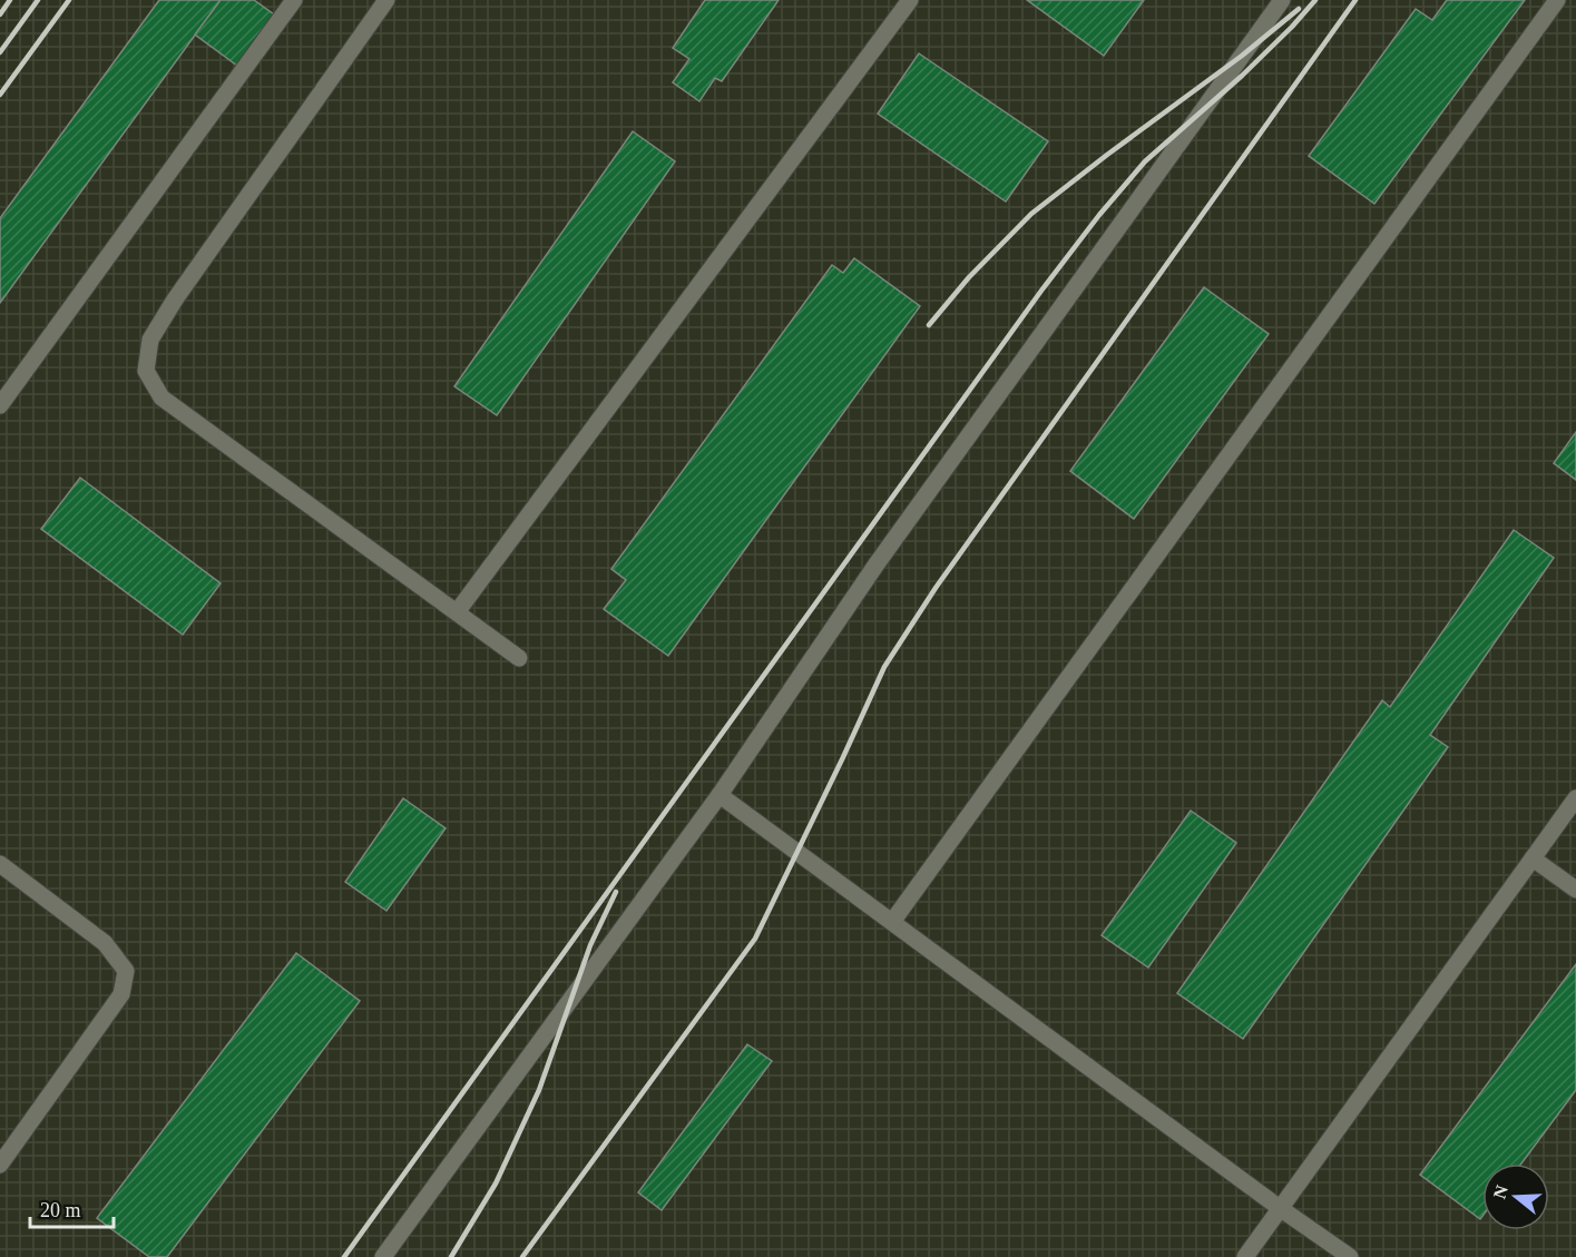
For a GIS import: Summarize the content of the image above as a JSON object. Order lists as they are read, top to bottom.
{
  "scale_bar": "20 m",
  "north": "left"
}
